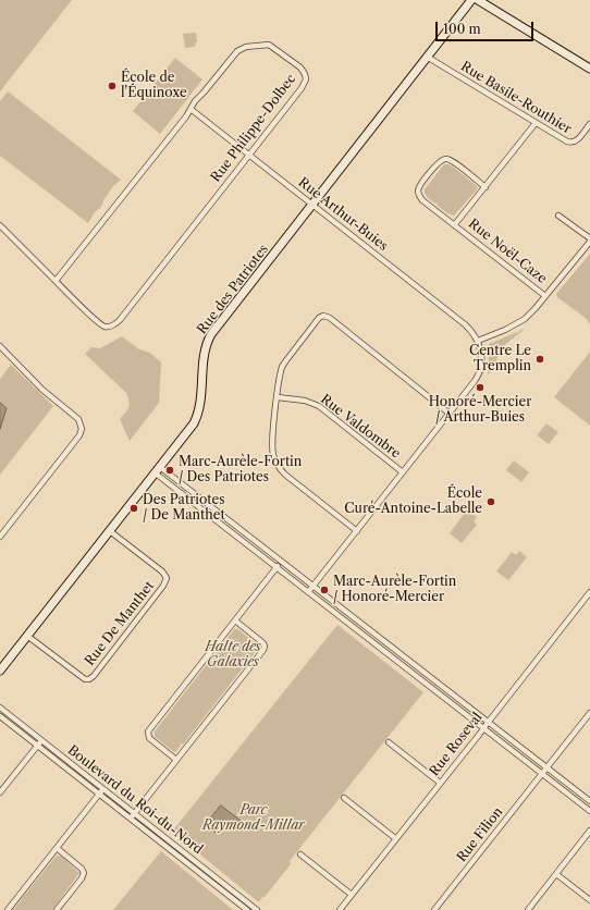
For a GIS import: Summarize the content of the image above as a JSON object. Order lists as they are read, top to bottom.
{
  "streets": {
    "street": [
      "Rue Basile-Routhier",
      "Rue Philippe-Dolbec",
      "Rue Arthur-Buies",
      "Rue Noël-Caze",
      "Rue des Patriotes",
      "Rue Valdombre",
      "Rue De Manthet",
      "Rue Roseval",
      "Boulevard du Roi-du-Nord",
      "Rue Filion"
    ]
  },
  "crossings": [
    ["Rue Basile-Routhier", "Rue Noël-Caze"],
    ["Rue Basile-Routhier", "Rue des Patriotes"],
    ["Rue Philippe-Dolbec", "Rue Arthur-Buies"],
    ["Rue Arthur-Buies", "Rue des Patriotes"],
    ["Rue des Patriotes", "Rue De Manthet"]
  ],
  "parks": ["Halte des Galaxies", "Parc Raymond-Millar"],
  "places": [
    "École de l'Équinoxe",
    "Centre Le Tremplin",
    "Honoré-Mercier / Arthur-Buies",
    "Marc-Aurèle-Fortin / Des Patriotes",
    "École Curé-Antoine-Labelle",
    "Des Patriotes / De Manthet",
    "Marc-Aurèle-Fortin / Honoré-Mercier"
  ],
  "scale_bar": "100 m"
}
